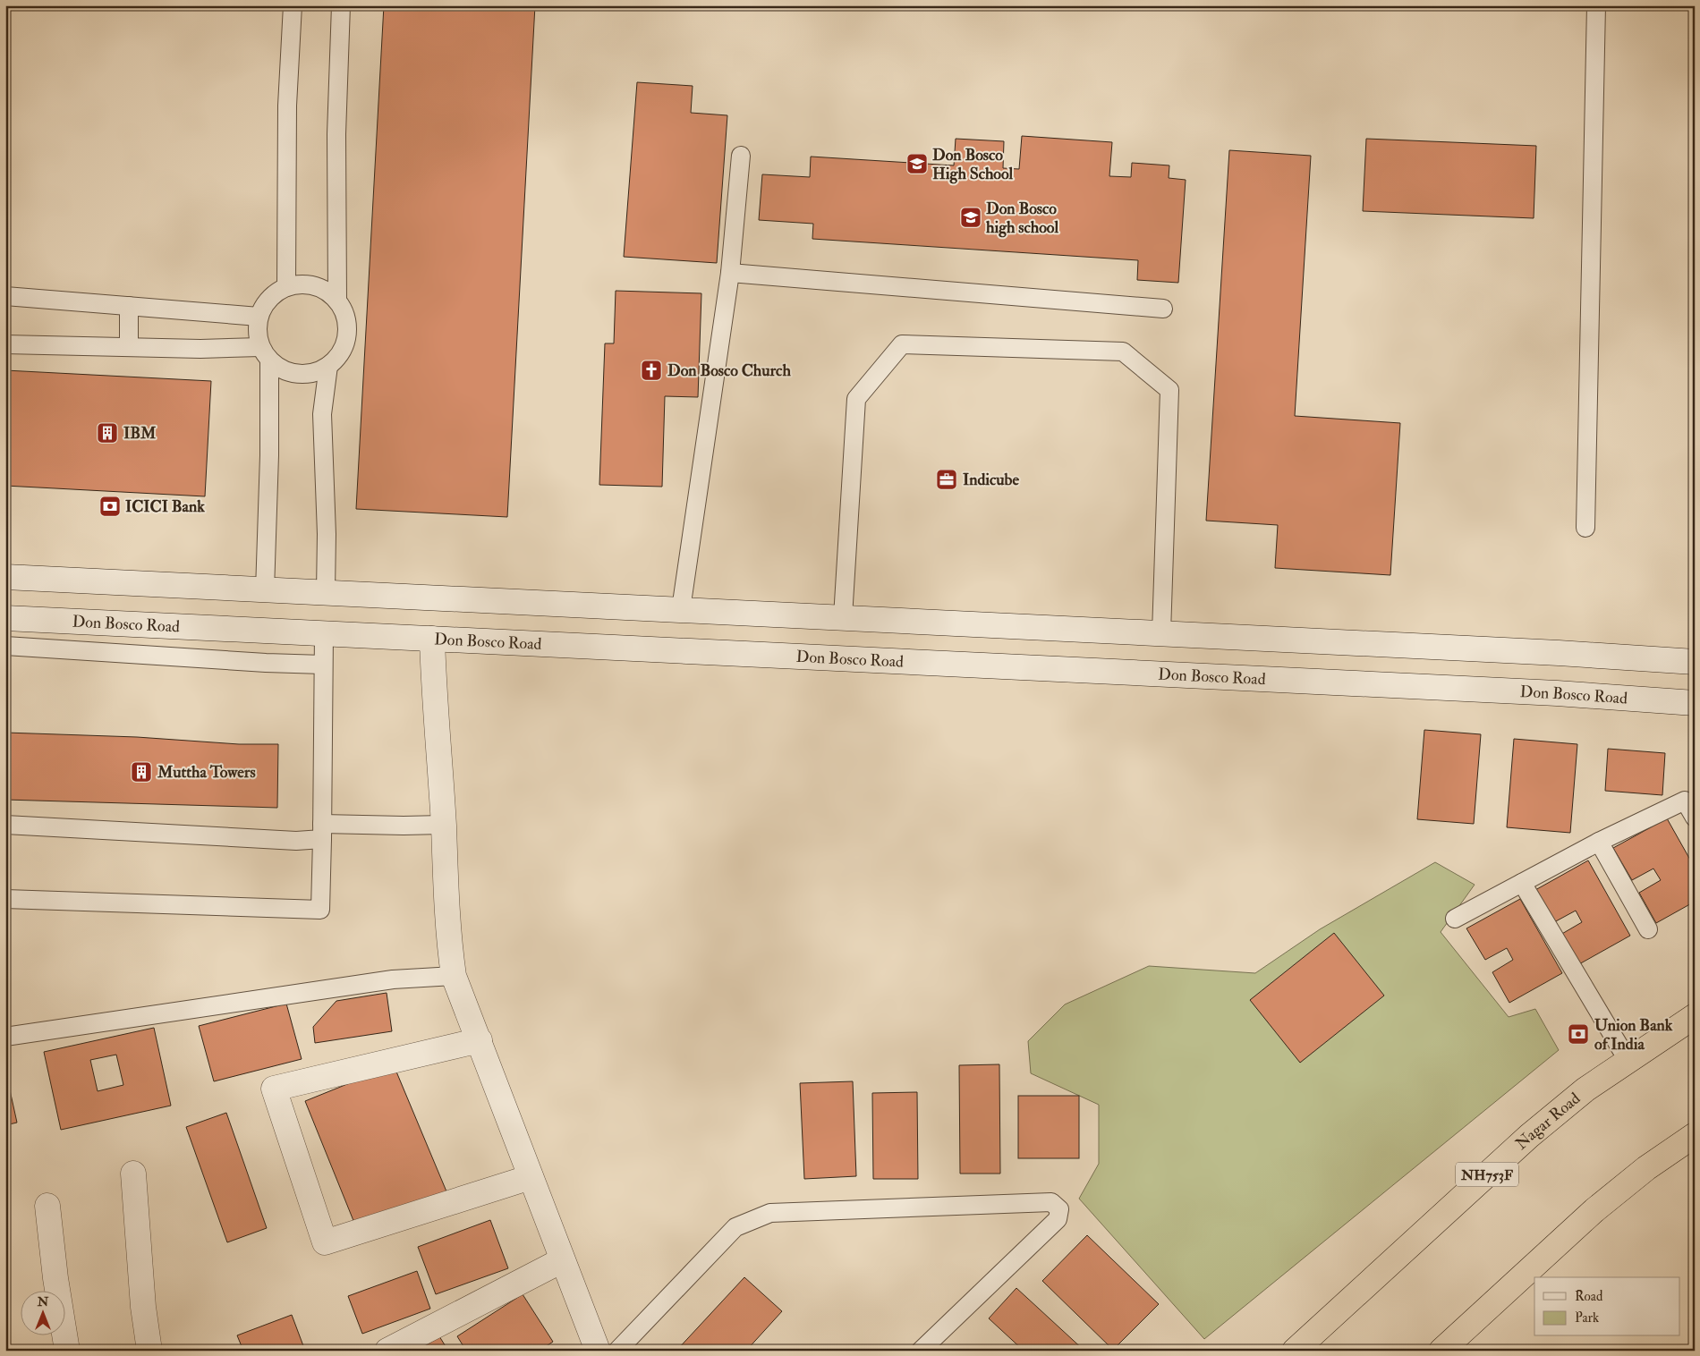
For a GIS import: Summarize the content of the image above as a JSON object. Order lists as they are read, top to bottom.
{
  "streets": {
    "highway": ["Nagar Road", "NH753F"],
    "main road": ["Don Bosco Road"]
  },
  "places": {
    "school or university": ["Don Bosco High School", "Don Bosco high school"],
    "church": ["Don Bosco Church"],
    "building": ["IBM", "Muttha Towers"],
    "office": ["Indicube"],
    "bank": ["ICICI Bank", "Union Bank of India"]
  },
  "legend": ["Road", "Park"],
  "north": "top"
}
